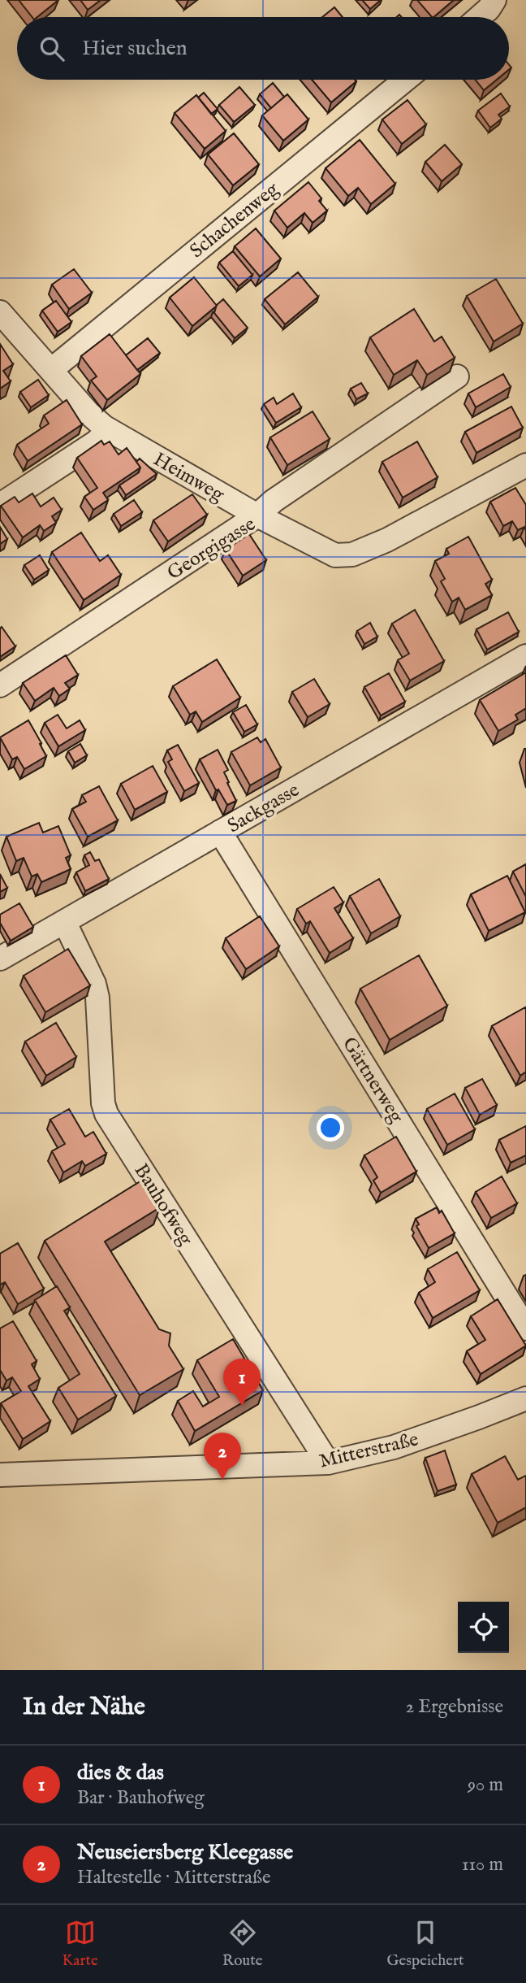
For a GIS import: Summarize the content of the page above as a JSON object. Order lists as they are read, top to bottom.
{
  "streets": {
    "street": [
      "Schachenweg",
      "Heimweg",
      "Georgigasse",
      "Sackgasse",
      "Gärtnerweg",
      "Bauhofweg",
      "Mitterstraße"
    ]
  },
  "crossings": [
    ["Schachenweg", "Heimweg"],
    ["Heimweg", "Georgigasse"],
    ["Sackgasse", "Gärtnerweg"],
    ["Sackgasse", "Bauhofweg"],
    ["Bauhofweg", "Mitterstraße"]
  ],
  "page": {
    "search": "Hier suchen",
    "pins": ["1", "2"],
    "heading": ["In der Nähe", "2 Ergebnisse"],
    "list": [
      {
        "mark": "1",
        "name": "dies & das",
        "note": "Bar · Bauhofweg",
        "value": "90 m"
      },
      {
        "mark": "2",
        "name": "Neuseiersberg Kleegasse",
        "note": "Haltestelle · Mitterstraße",
        "value": "110 m"
      }
    ],
    "nav": ["Karte", "Route", "Gespeichert"]
  }
}
